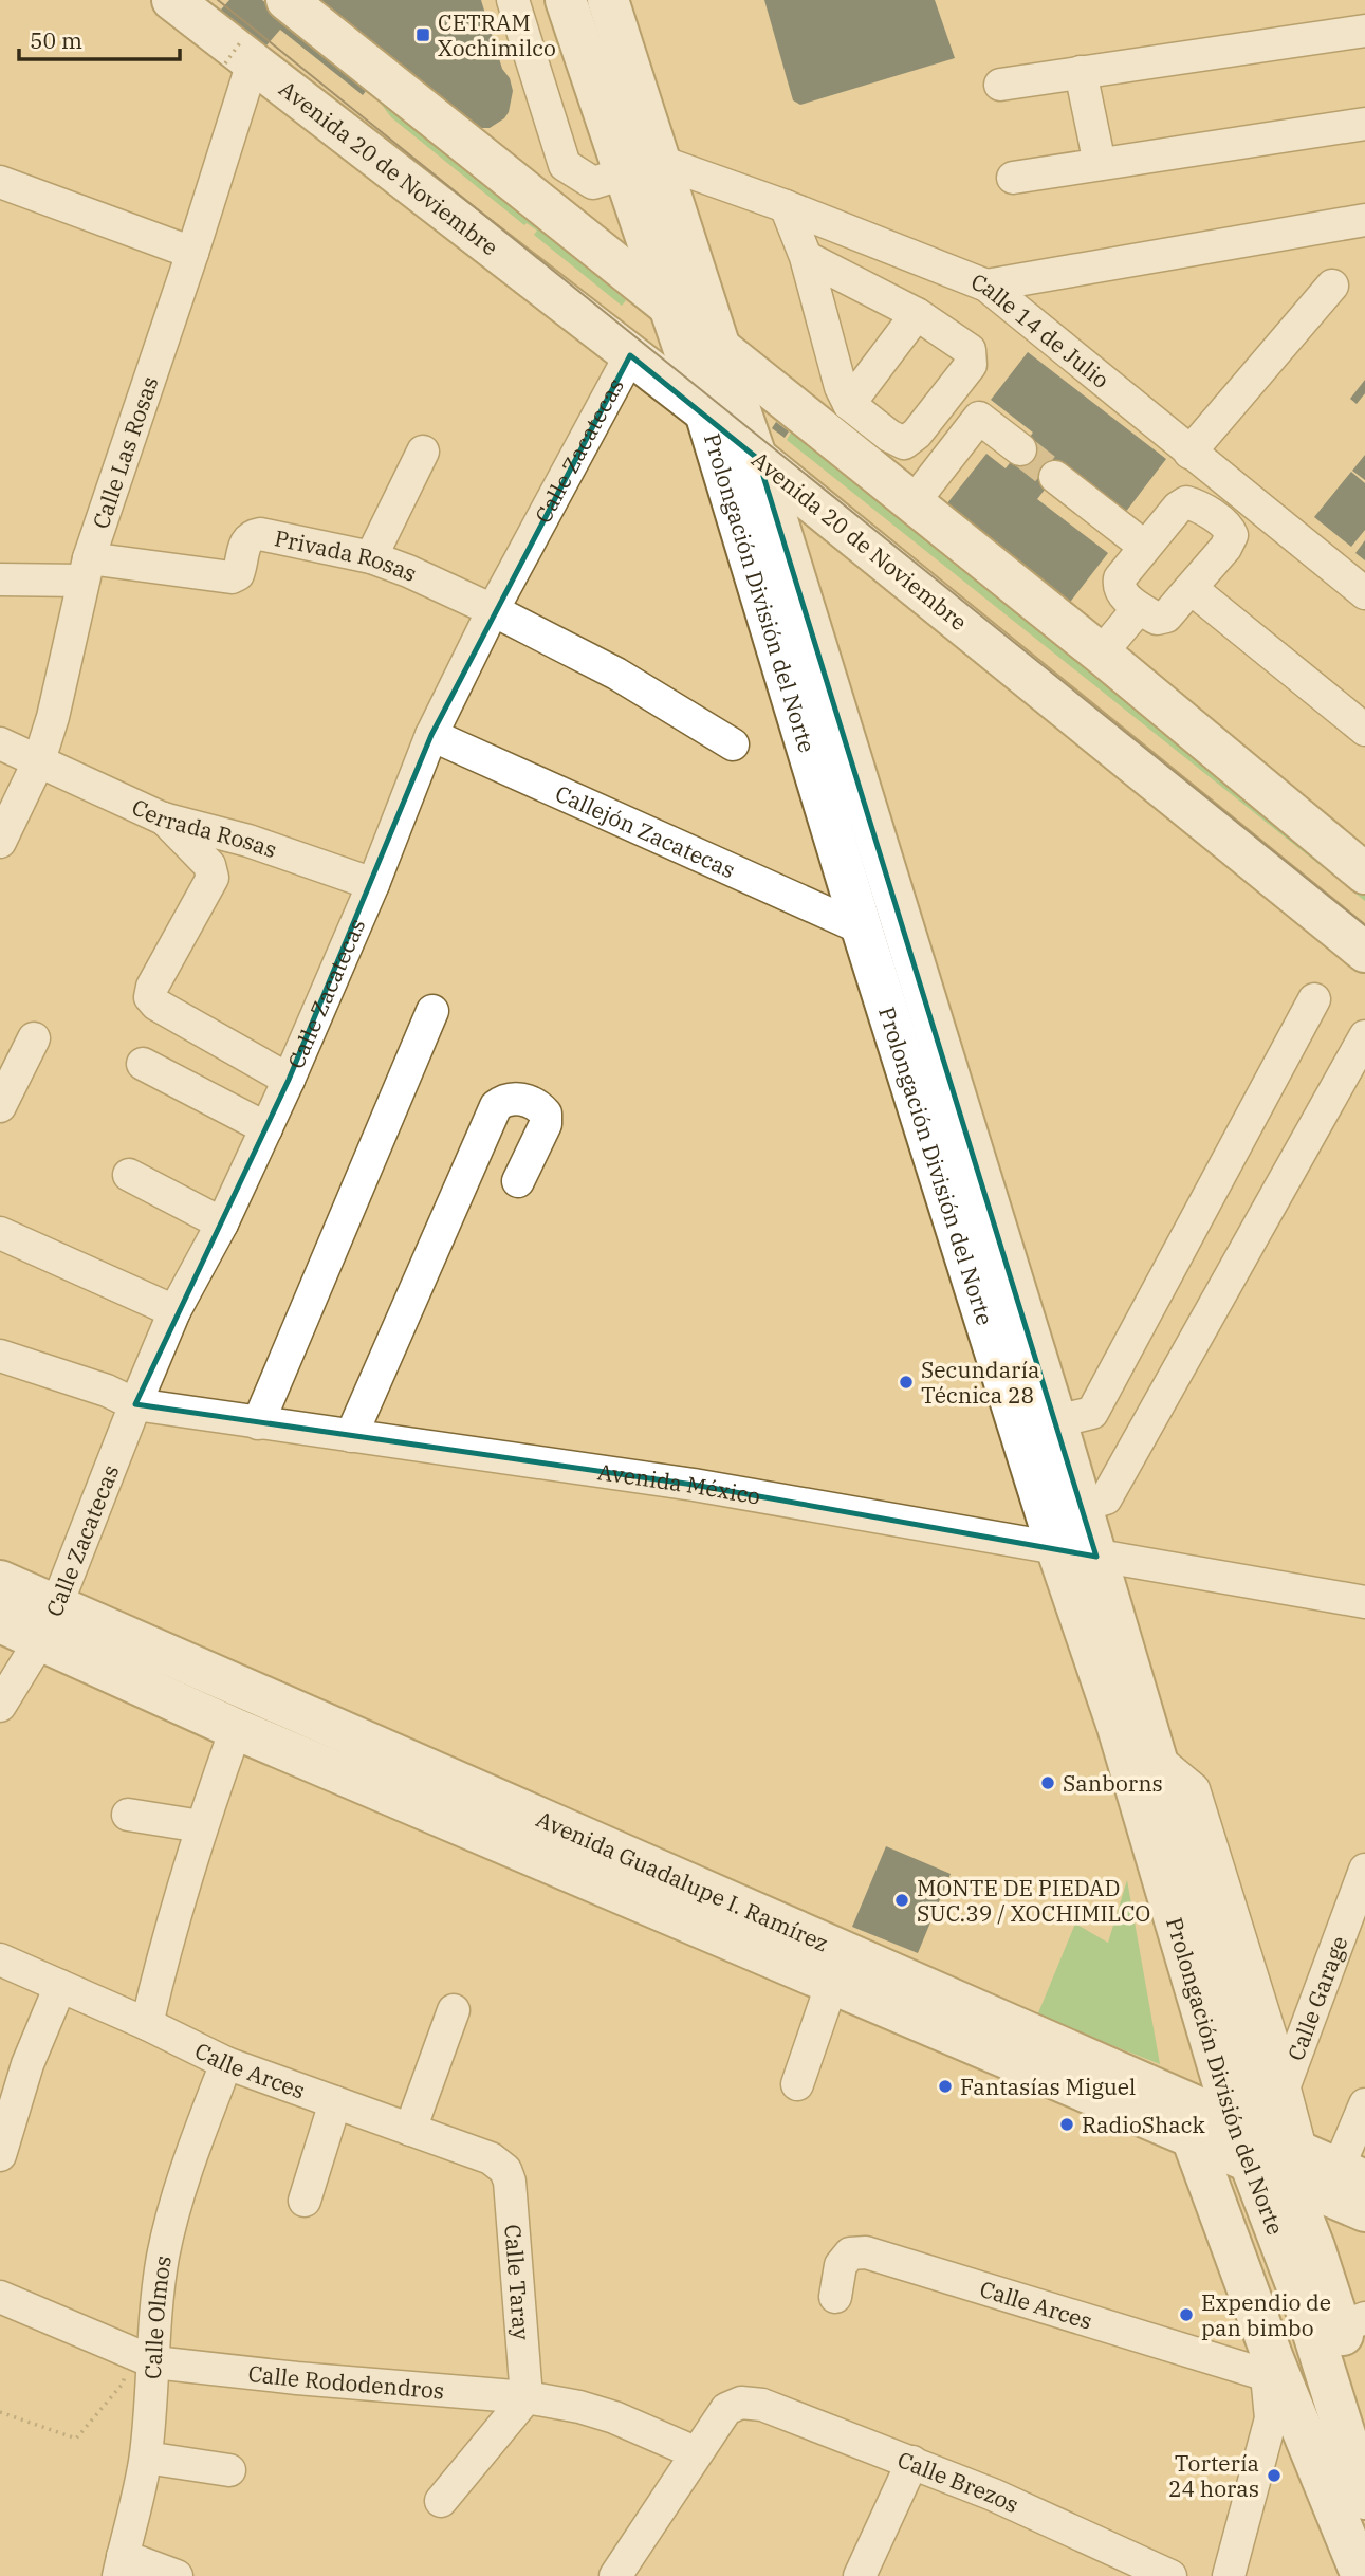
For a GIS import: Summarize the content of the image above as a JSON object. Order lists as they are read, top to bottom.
{
  "streets": {
    "main road": ["Avenida 20 de Noviembre", "Prolongación División del Norte", "Avenida Guadalupe I. Ramírez"],
    "street": [
      "Calle 14 de Julio",
      "Calle Zacatecas",
      "Calle Las Rosas",
      "Privada Rosas",
      "Cerrada Rosas",
      "Callejón Zacatecas",
      "Avenida México",
      "Calle Garage",
      "Calle Arces",
      "Calle Taray",
      "Calle Olmos",
      "Calle Rododendros",
      "Calle Brezos"
    ]
  },
  "crossings": [
    ["Avenida 20 de Noviembre", "Calle Zacatecas"],
    ["Avenida 20 de Noviembre", "Calle Las Rosas"],
    ["Avenida 20 de Noviembre", "Prolongación División del Norte"],
    ["Calle 14 de Julio", "Prolongación División del Norte"],
    ["Calle Zacatecas", "Privada Rosas"],
    ["Calle Zacatecas", "Cerrada Rosas"],
    ["Calle Zacatecas", "Callejón Zacatecas"],
    ["Calle Zacatecas", "Avenida México"],
    ["Calle Zacatecas", "Avenida Guadalupe I. Ramírez"],
    ["Calle Las Rosas", "Privada Rosas"],
    ["Calle Las Rosas", "Cerrada Rosas"],
    ["Prolongación División del Norte", "Callejón Zacatecas"],
    ["Prolongación División del Norte", "Avenida México"],
    ["Prolongación División del Norte", "Avenida Guadalupe I. Ramírez"],
    ["Calle Arces", "Calle Taray"],
    ["Calle Arces", "Calle Olmos"],
    ["Calle Taray", "Calle Rododendros"],
    ["Calle Olmos", "Calle Rododendros"],
    ["Calle Rododendros", "Calle Brezos"]
  ],
  "places": {
    "transit": ["CETRAM Xochimilco"],
    "other": [
      "Secundaría Técnica 28",
      "Sanborns",
      "MONTE DE PIEDAD SUC.39 / XOCHIMILCO",
      "Fantasías Miguel",
      "RadioShack",
      "Expendio de pan bimbo",
      "Tortería 24 horas"
    ]
  },
  "scale_bar": "50 m"
}
